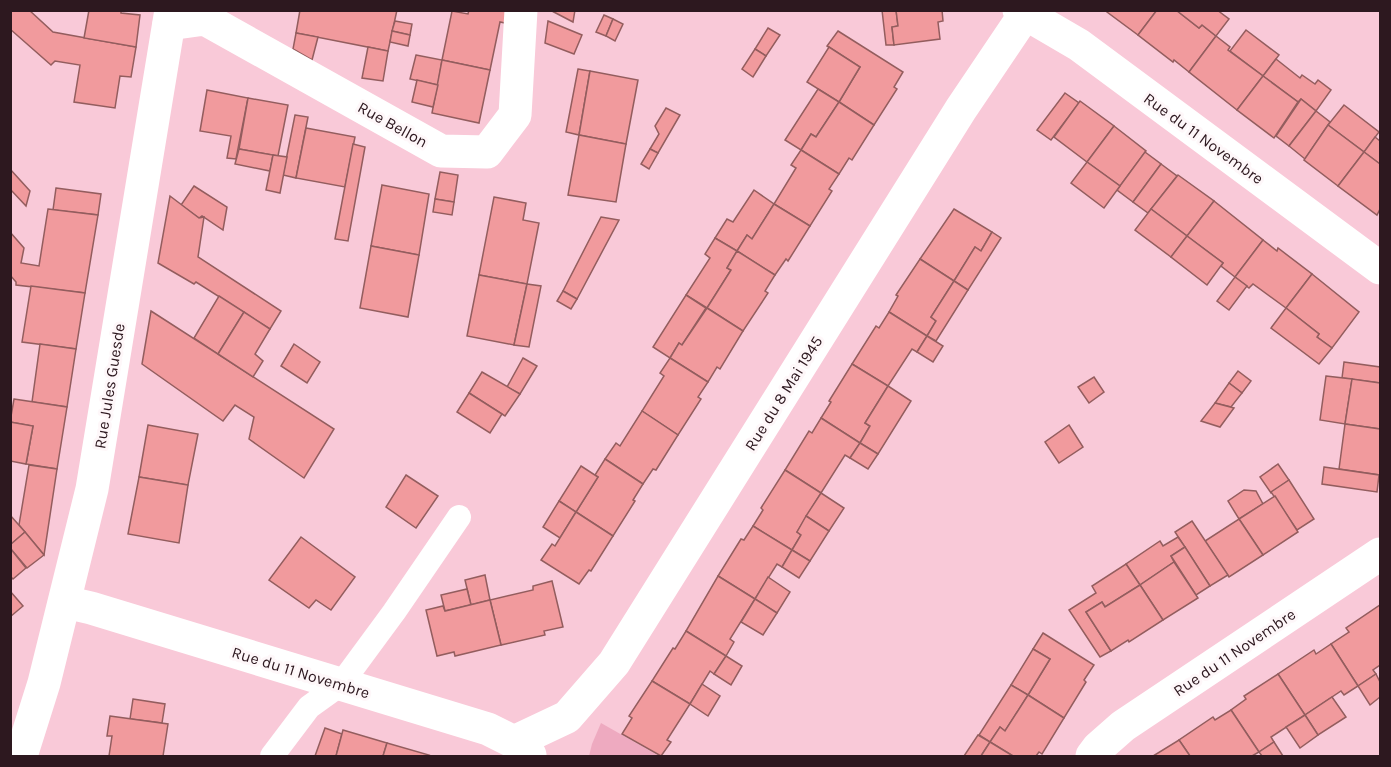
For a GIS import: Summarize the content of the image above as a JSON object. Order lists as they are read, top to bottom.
{
  "streets": {
    "street": [
      "Rue Bellon",
      "Rue du 11 Novembre",
      "Rue Jules Guesde",
      "Rue du 8 Mai 1945"
    ]
  },
  "crossings": [
    ["Rue Bellon", "Rue Jules Guesde"],
    ["Rue du 11 Novembre", "Rue Jules Guesde"],
    ["Rue du 11 Novembre", "Rue du 8 Mai 1945"]
  ]
}
